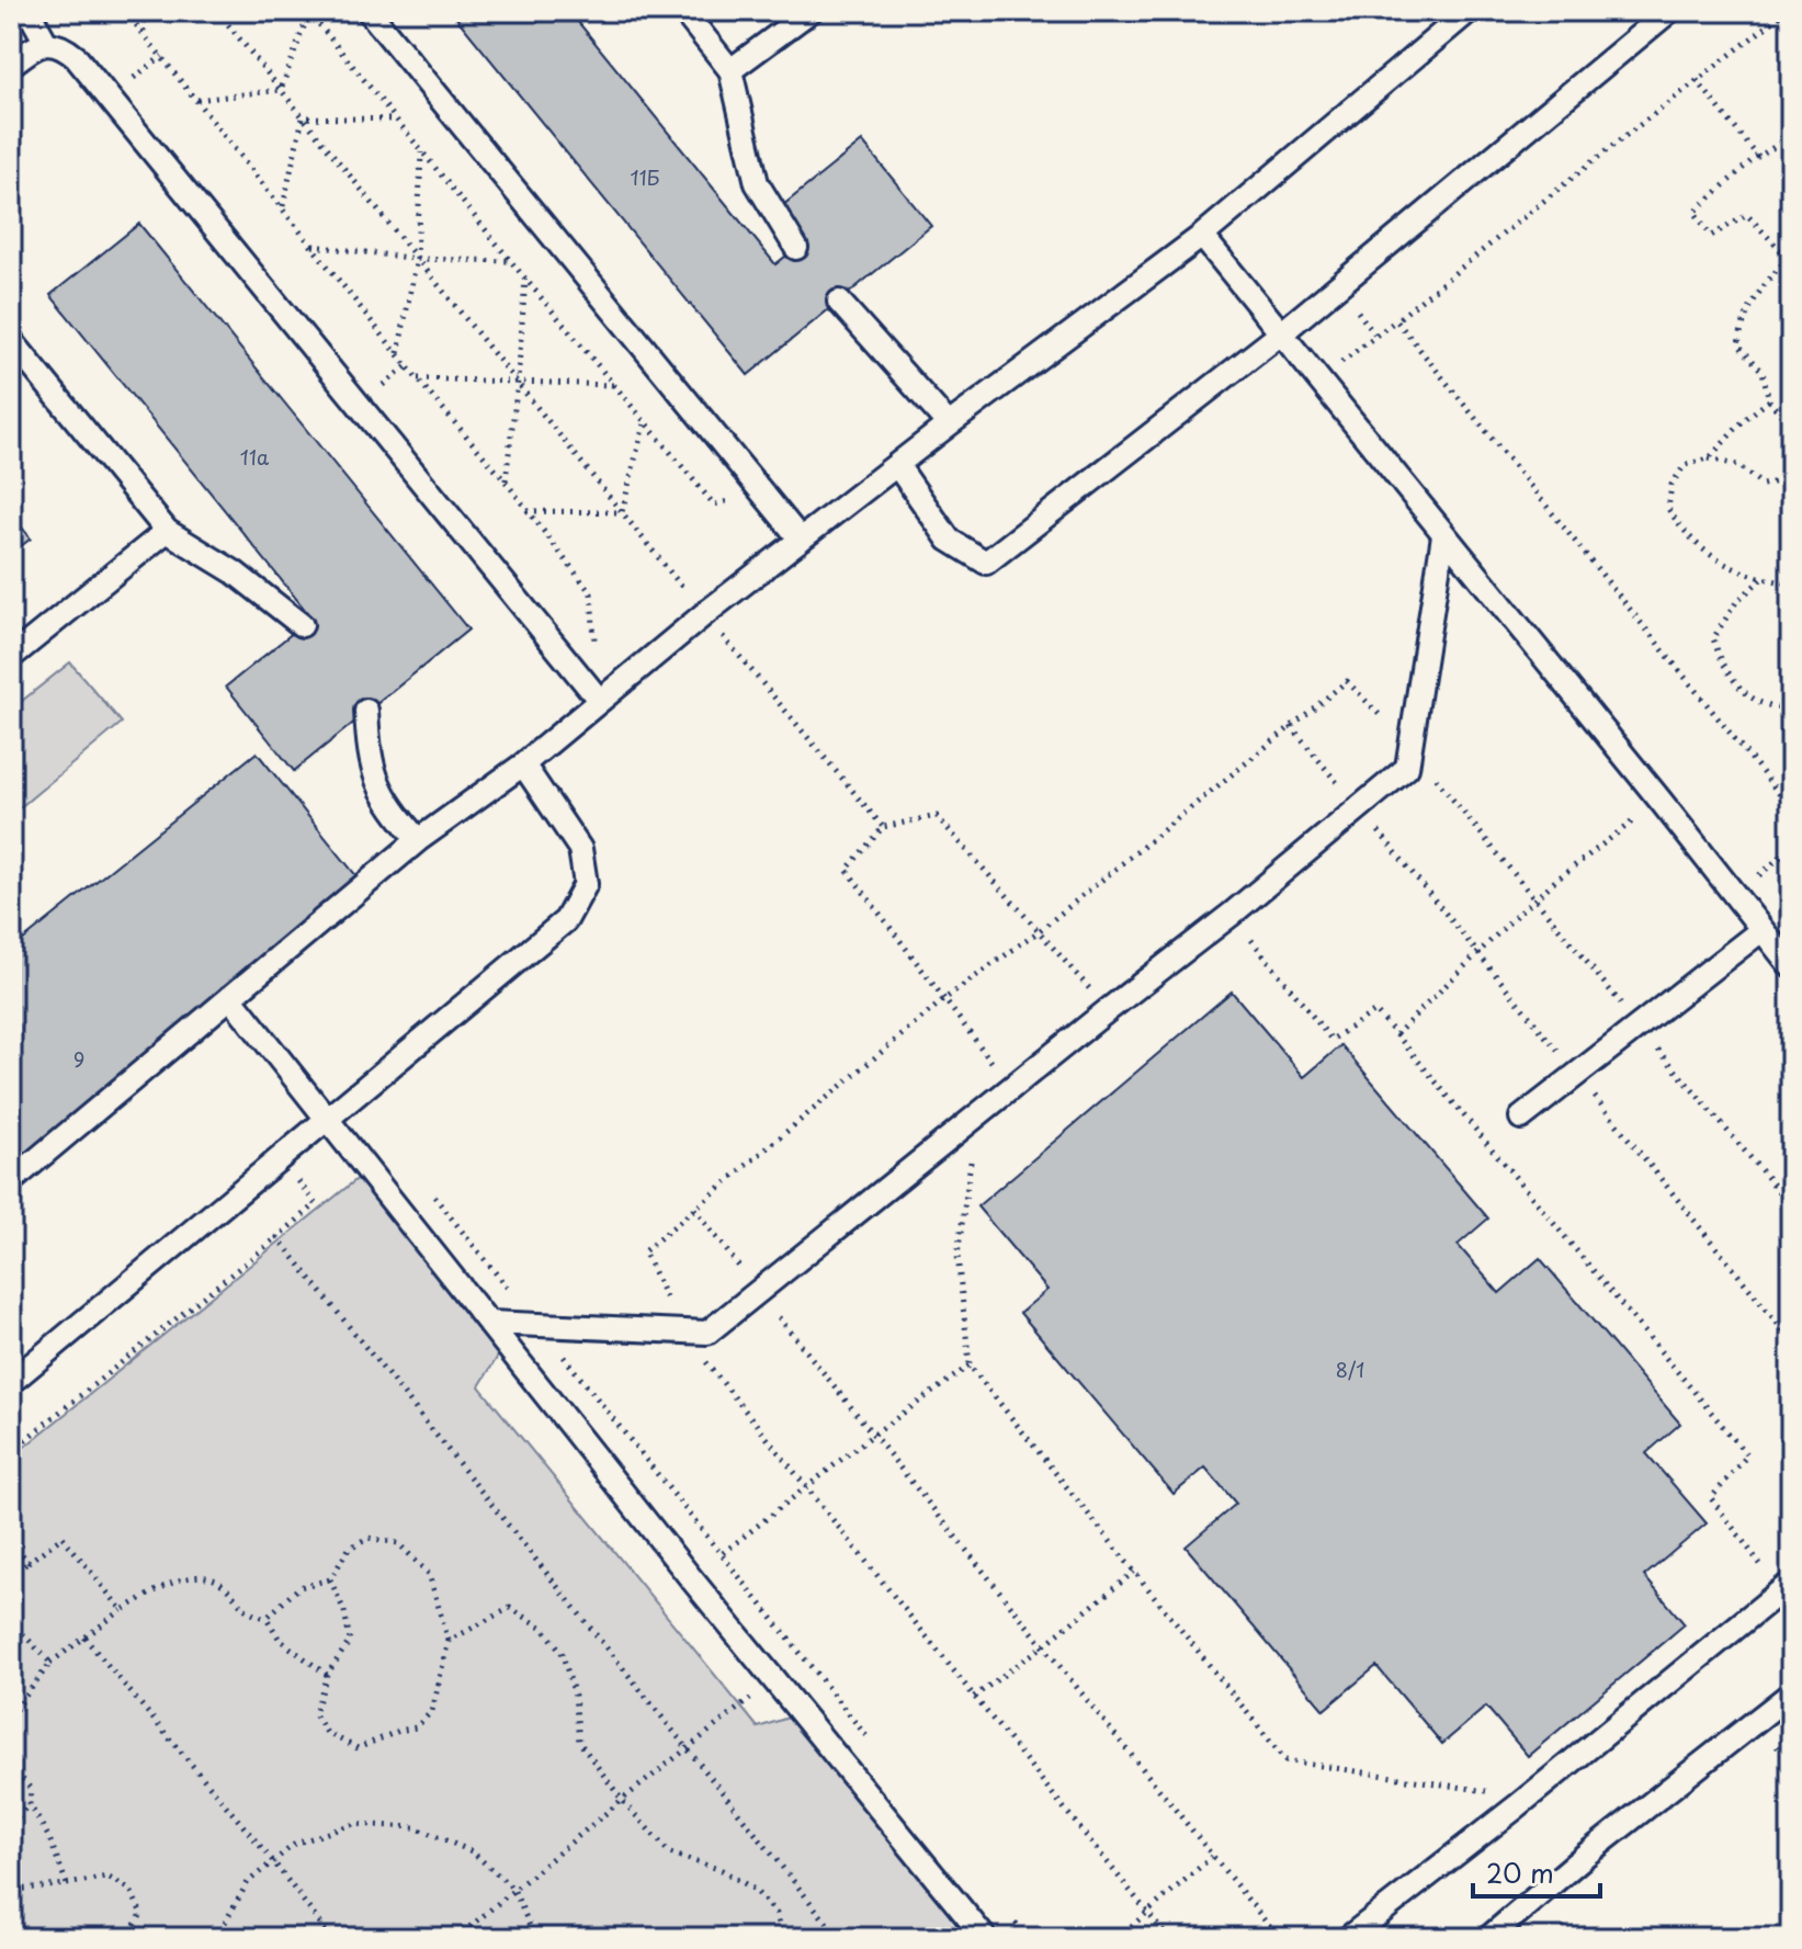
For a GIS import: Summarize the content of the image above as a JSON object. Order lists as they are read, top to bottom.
{
  "house_numbers": [
    "11Б",
    "11а",
    "9",
    "8/1"
  ],
  "scale_bar": "20 m"
}
